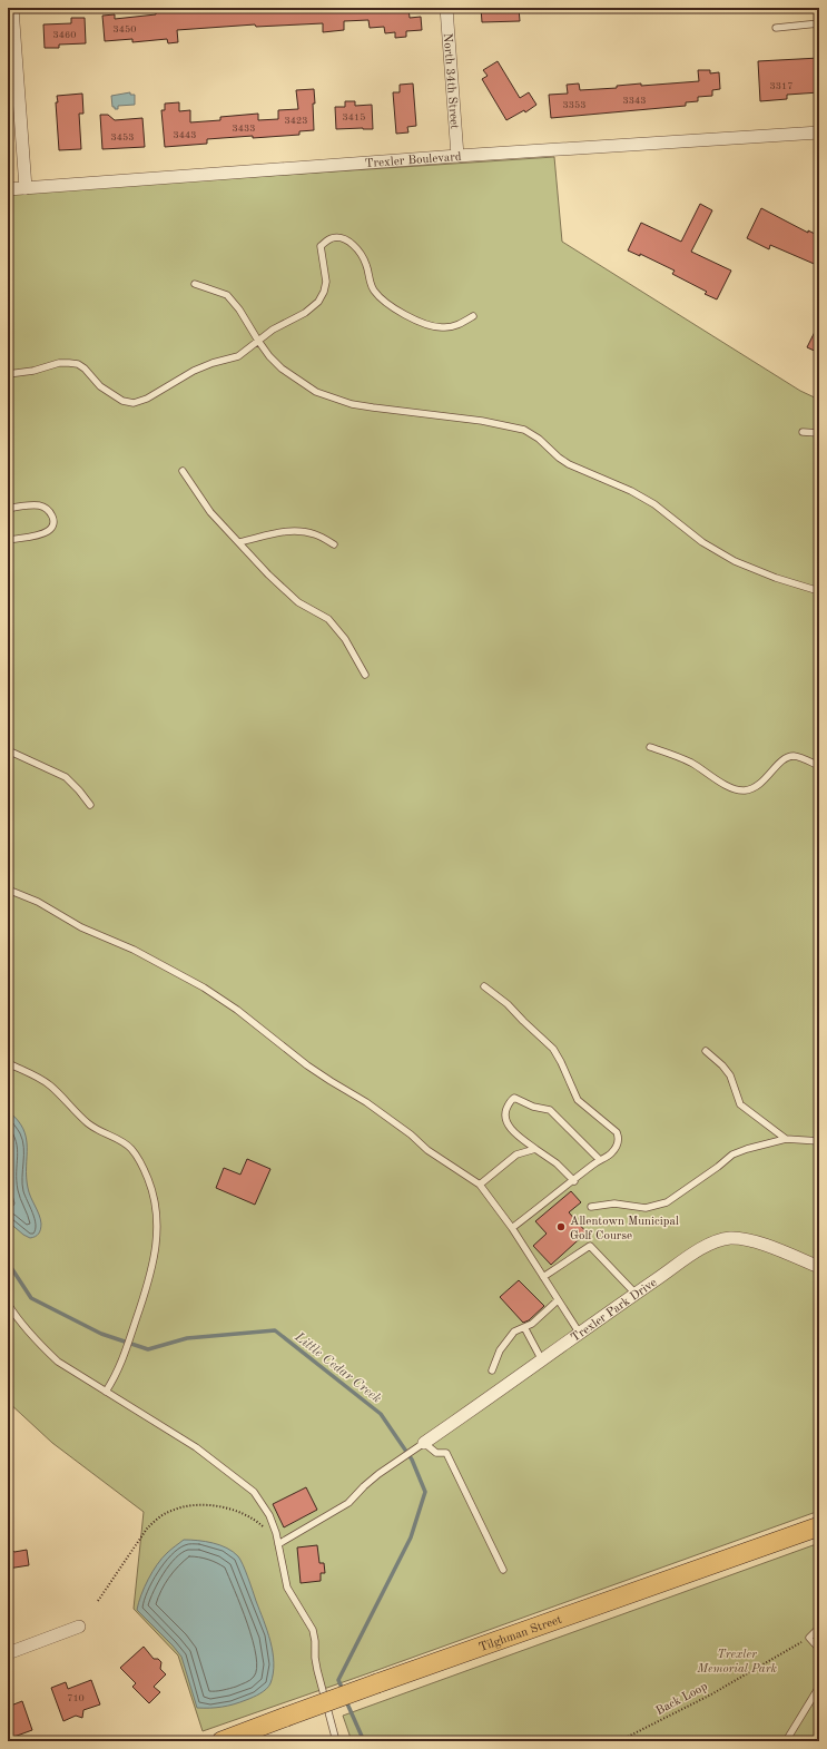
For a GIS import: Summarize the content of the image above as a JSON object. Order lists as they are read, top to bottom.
{
  "streets": {
    "main road": ["Tilghman Street"],
    "street": ["North 34th Street", "Trexler Boulevard", "Trexler Park Drive"],
    "path": ["Back Loop"]
  },
  "crossings": [
    ["North 34th Street", "Trexler Boulevard"]
  ],
  "water": ["Little Cedar Creek"],
  "parks": ["Trexler Memorial Park"],
  "places": ["Allentown Municipal Golf Course"],
  "house_numbers": [
    "3450",
    "3460",
    "3317",
    "3343",
    "3353",
    "3415",
    "3423",
    "3433",
    "3443",
    "3453",
    "710"
  ]
}
